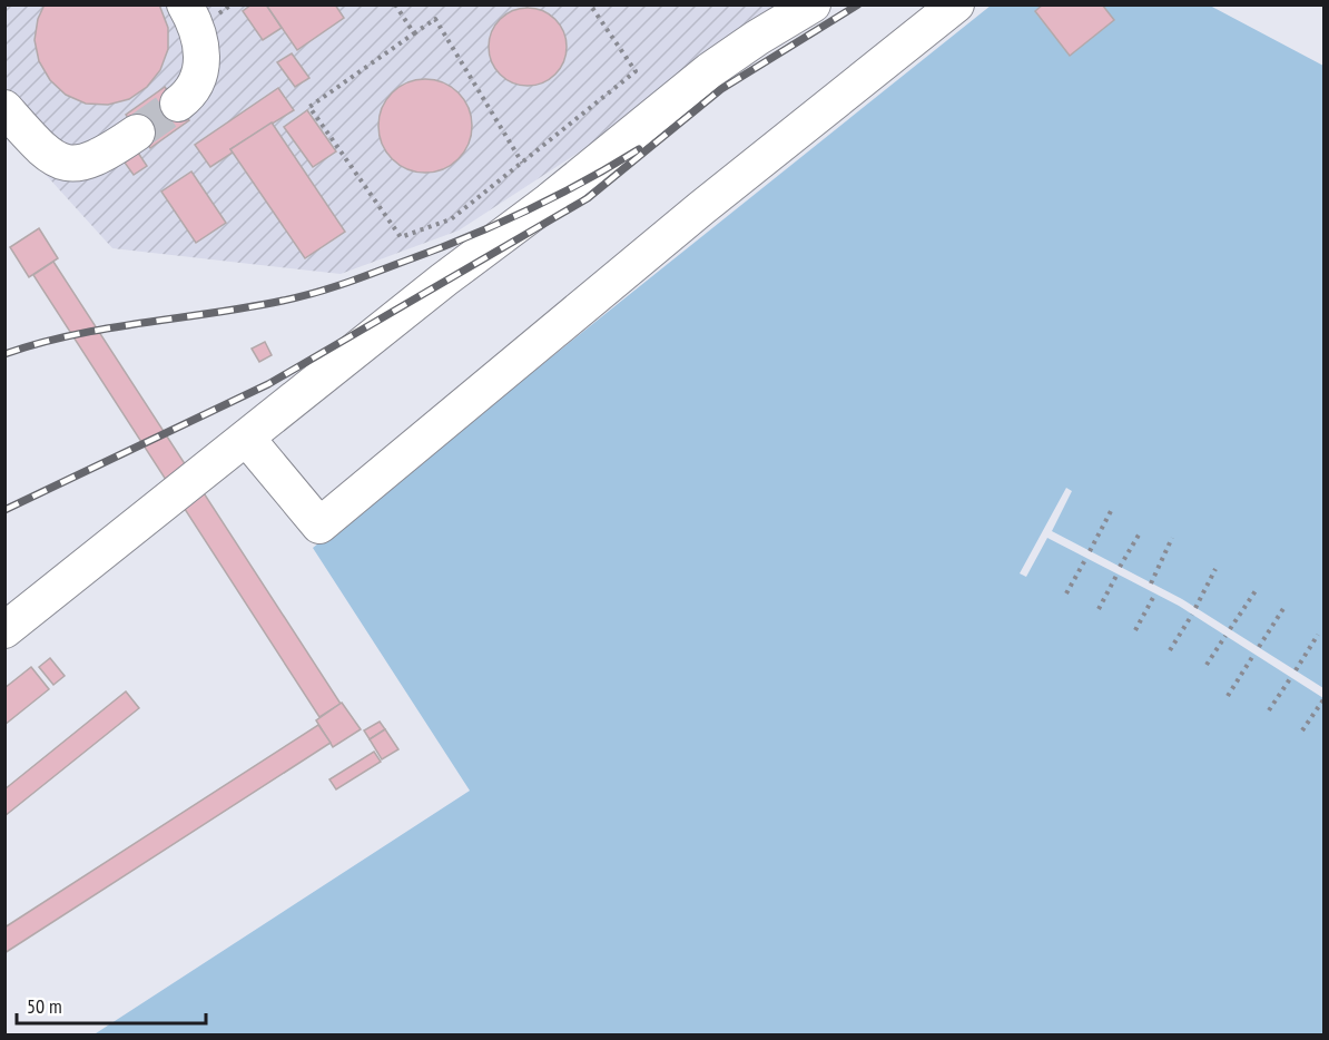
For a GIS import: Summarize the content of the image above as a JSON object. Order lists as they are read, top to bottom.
{
  "scale_bar": "50 m"
}
